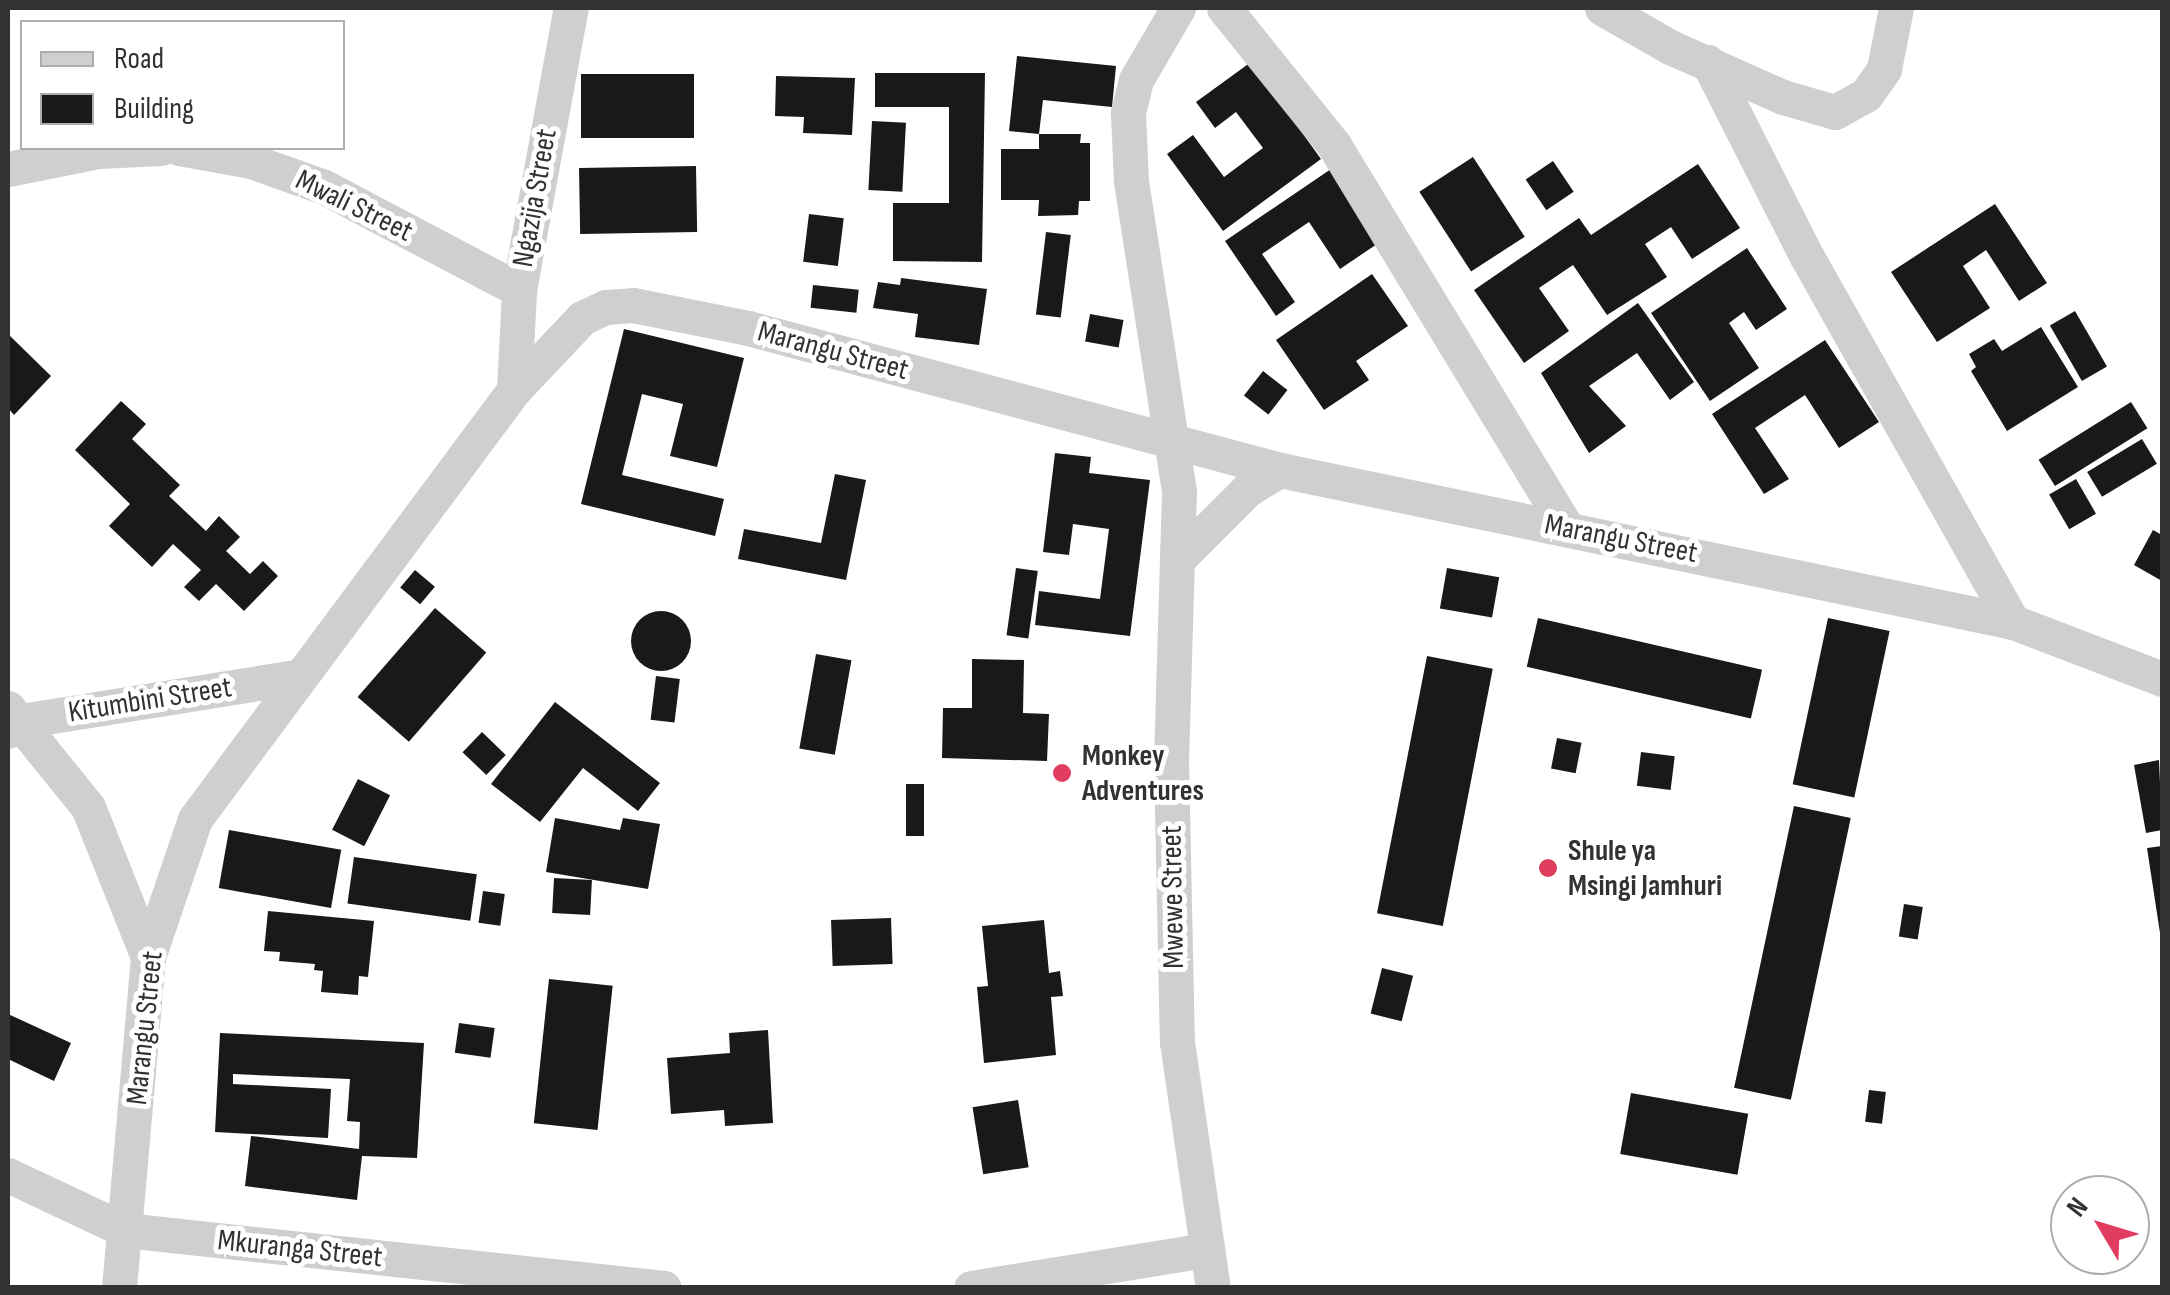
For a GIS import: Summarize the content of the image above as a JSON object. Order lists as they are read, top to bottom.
{
  "streets": {
    "street": [
      "Ngazija Street",
      "Mwali Street",
      "Marangu Street",
      "Kitumbini Street",
      "Mwewe Street",
      "Mkuranga Street"
    ]
  },
  "crossings": [
    ["Ngazija Street", "Mwali Street"],
    ["Ngazija Street", "Marangu Street"],
    ["Marangu Street", "Kitumbini Street"],
    ["Marangu Street", "Mwewe Street"],
    ["Marangu Street", "Mkuranga Street"]
  ],
  "places": ["Monkey Adventures", "Shule ya Msingi Jamhuri"],
  "legend": ["Road", "Building"],
  "north": "top left"
}
